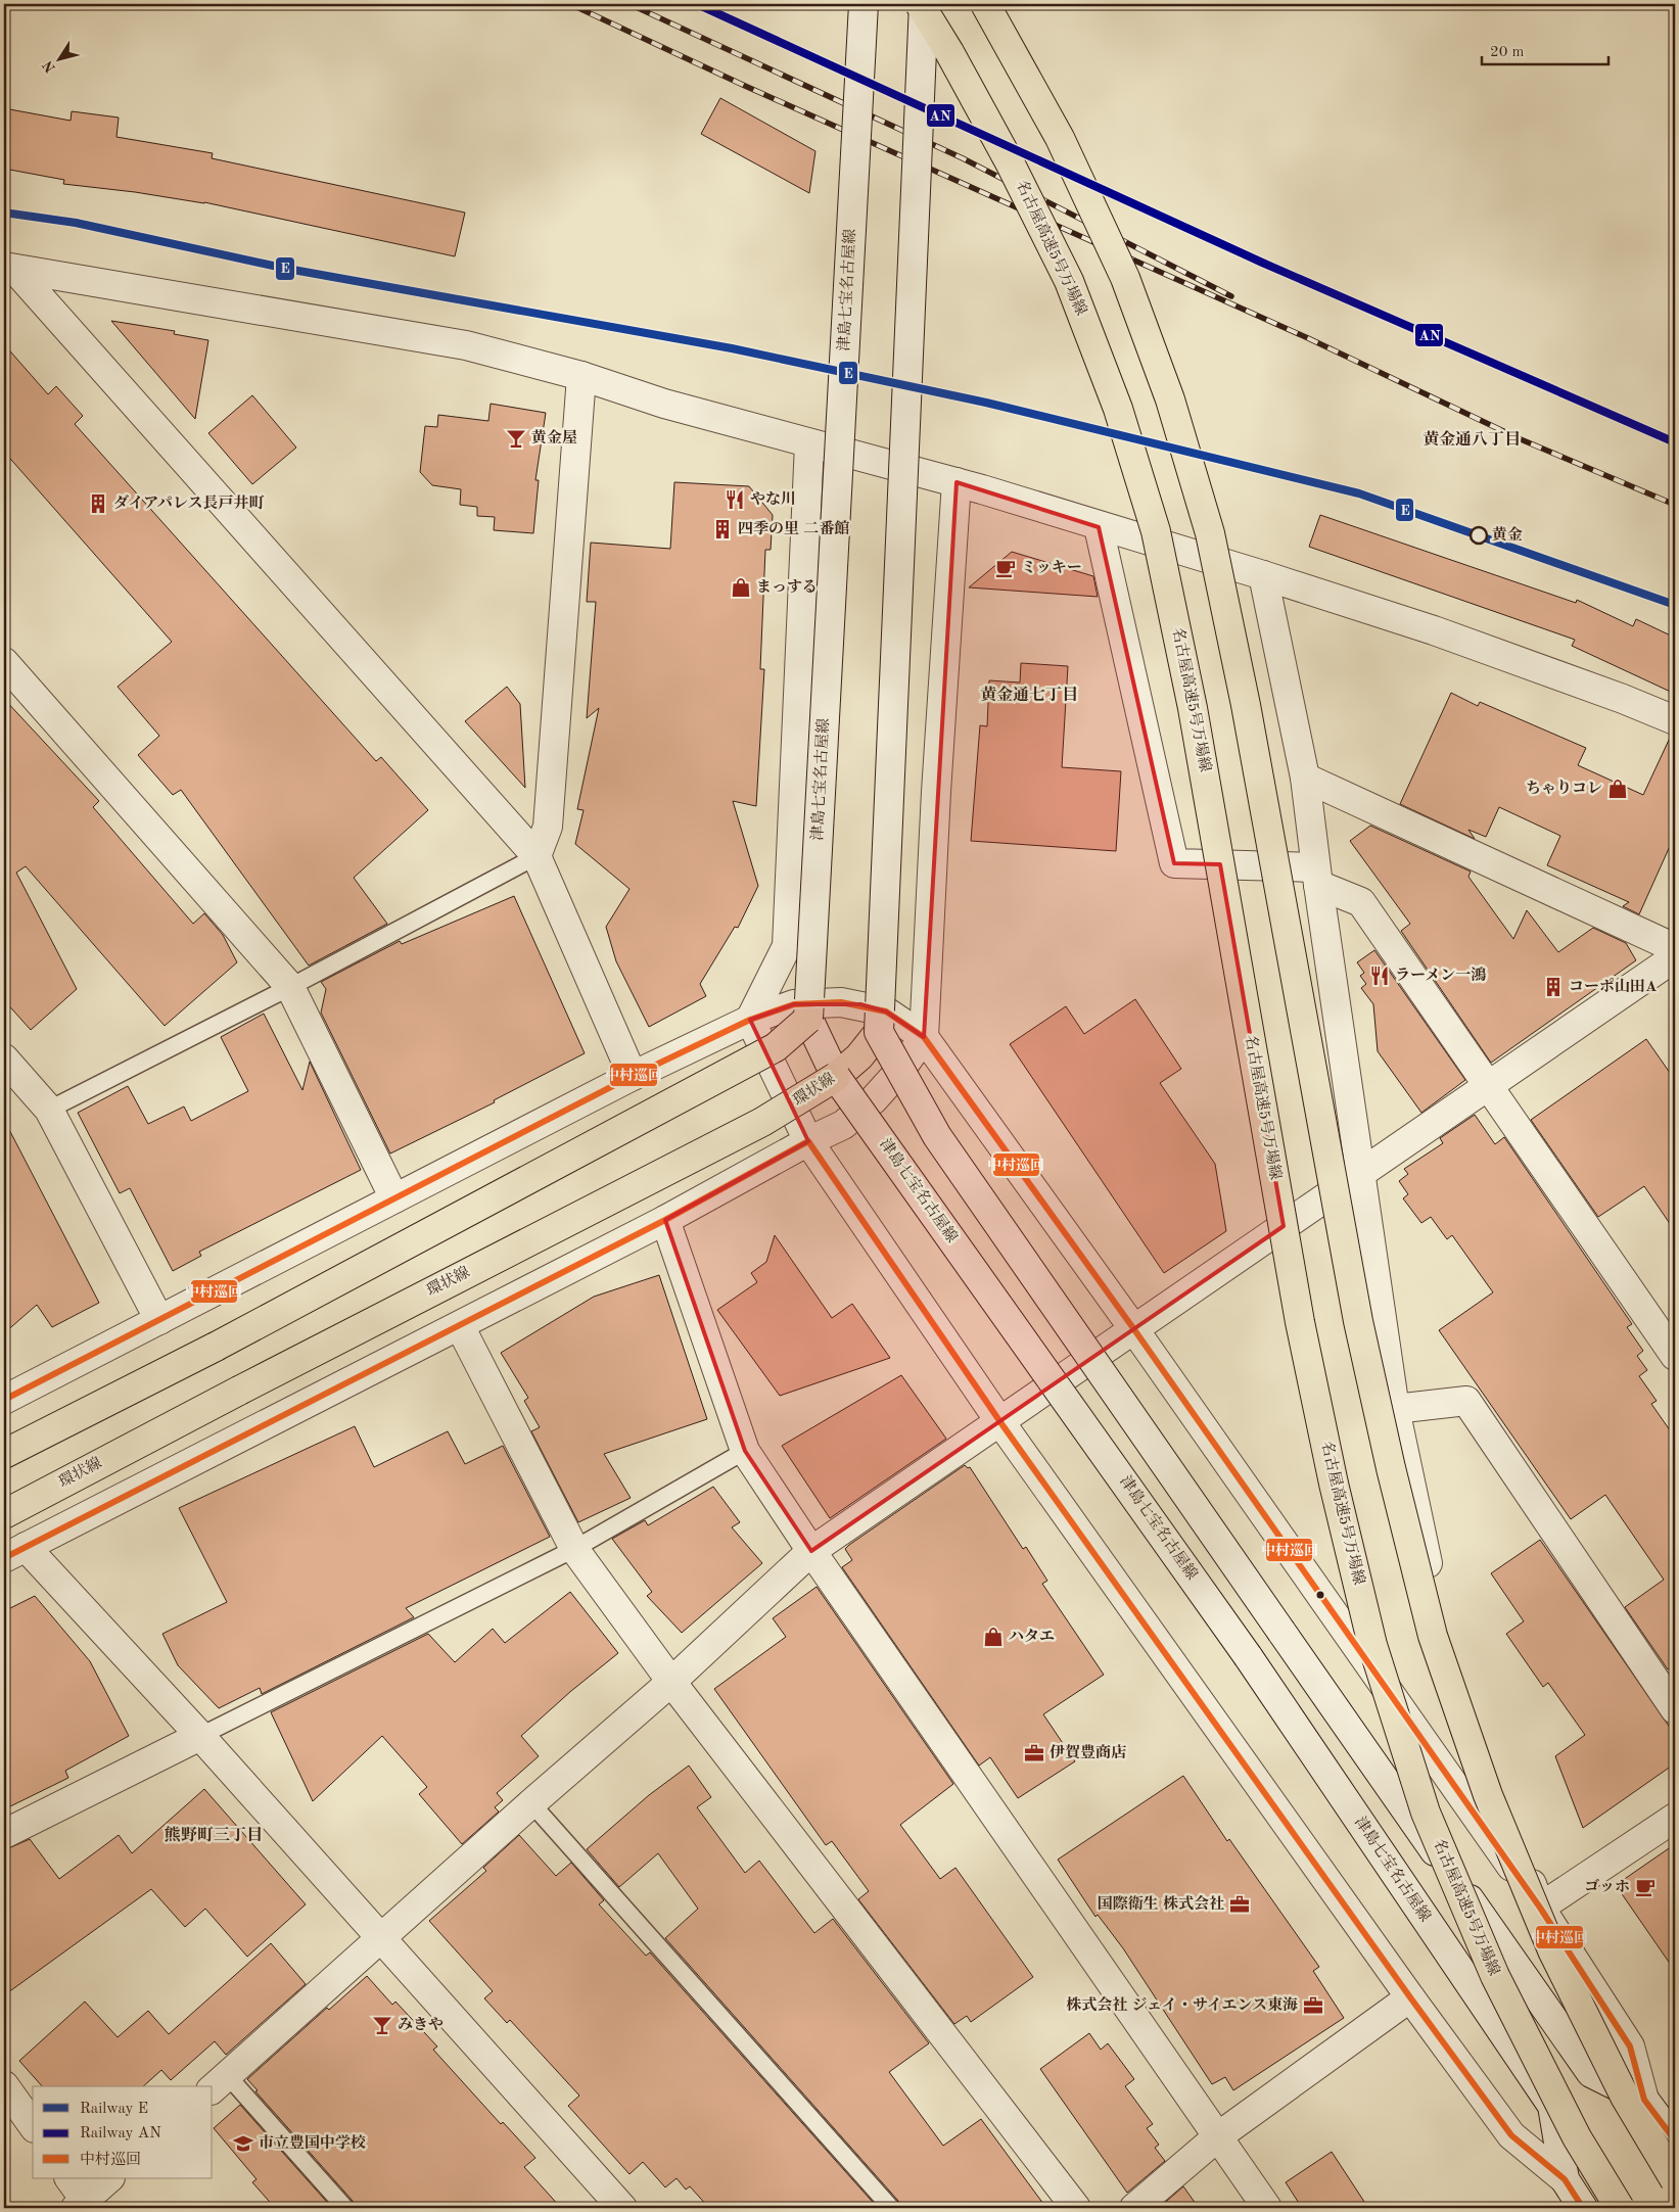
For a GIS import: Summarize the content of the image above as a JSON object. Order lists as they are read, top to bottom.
{
  "streets": {
    "main road": ["名古屋高速5号万場線", "環状線"],
    "street": ["津島七宝名古屋線"]
  },
  "crossings": [
    ["津島七宝名古屋線", "環状線"]
  ],
  "districts": ["黄金通八丁目", "黄金通七丁目", "熊野町三丁目"],
  "places": {
    "bar": ["黄金屋", "みきや"],
    "restaurant": ["やな川", "ラーメン一鴻"],
    "building": ["ダイアパレス長戸井町", "四季の里 二番館", "コーポ山田A"],
    "other": ["黄金"],
    "cafe": ["ミッキー", "ゴッホ"],
    "shop": ["まっする", "ちゃりコレ", "ハタエ"],
    "office": ["伊賀豊商店", "国際衛生 株式会社", "株式会社 ジェイ・サイエンス東海"],
    "school or university": ["市立豊国中学校"]
  },
  "lines": ["rail line AN", "rail line E", "transit line 中村巡回"],
  "legend": ["Railway E", "Railway AN", "中村巡回"],
  "scale_bar": "20 m",
  "north": "bottom left"
}
